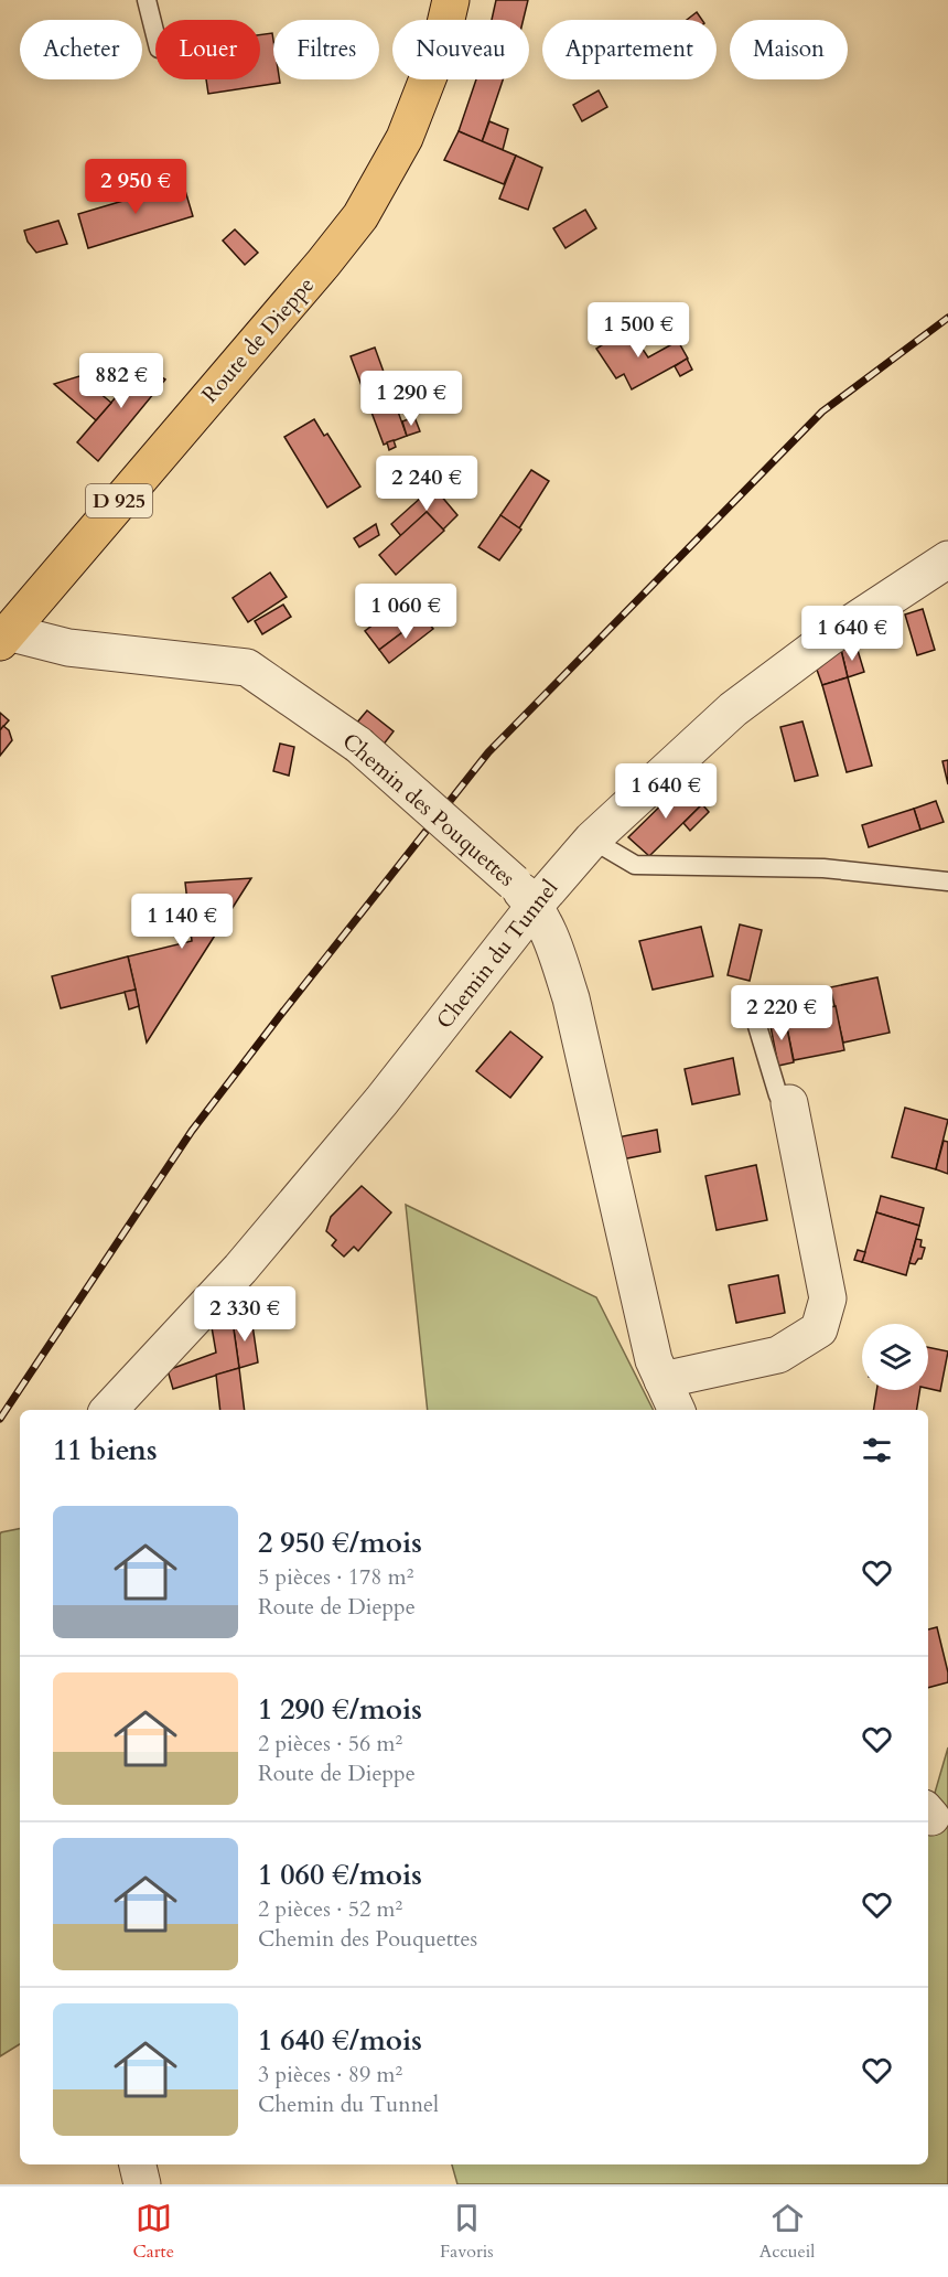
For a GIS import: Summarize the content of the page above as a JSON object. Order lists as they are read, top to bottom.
{
  "streets": {
    "main road": ["Route de Dieppe", "D 925"],
    "street": ["Chemin des Pouquettes", "Chemin du Tunnel"]
  },
  "crossings": [
    ["Route de Dieppe", "Chemin des Pouquettes"],
    ["Chemin des Pouquettes", "Chemin du Tunnel"]
  ],
  "page": {
    "chip": [
      "Acheter",
      "Louer",
      "Filtres",
      "Nouveau",
      "Appartement",
      "Maison"
    ],
    "price": [
      "2 950 €",
      "1 500 €",
      "882 €",
      "1 290 €",
      "2 240 €",
      "1 060 €",
      "1 640 €",
      "1 640 €",
      "1 140 €",
      "2 220 €",
      "2 330 €"
    ],
    "heading": "11 biens",
    "list": [
      {
        "name": "2 950 €/mois",
        "note": "5 pièces · 178 m² · Route de Dieppe"
      },
      {
        "name": "1 290 €/mois",
        "note": "2 pièces · 56 m² · Route de Dieppe"
      },
      {
        "name": "1 060 €/mois",
        "note": "2 pièces · 52 m² · Chemin des Pouquettes"
      },
      {
        "name": "1 640 €/mois",
        "note": "3 pièces · 89 m² · Chemin du Tunnel"
      }
    ],
    "tabs": ["Carte", "Favoris", "Accueil"]
  }
}
